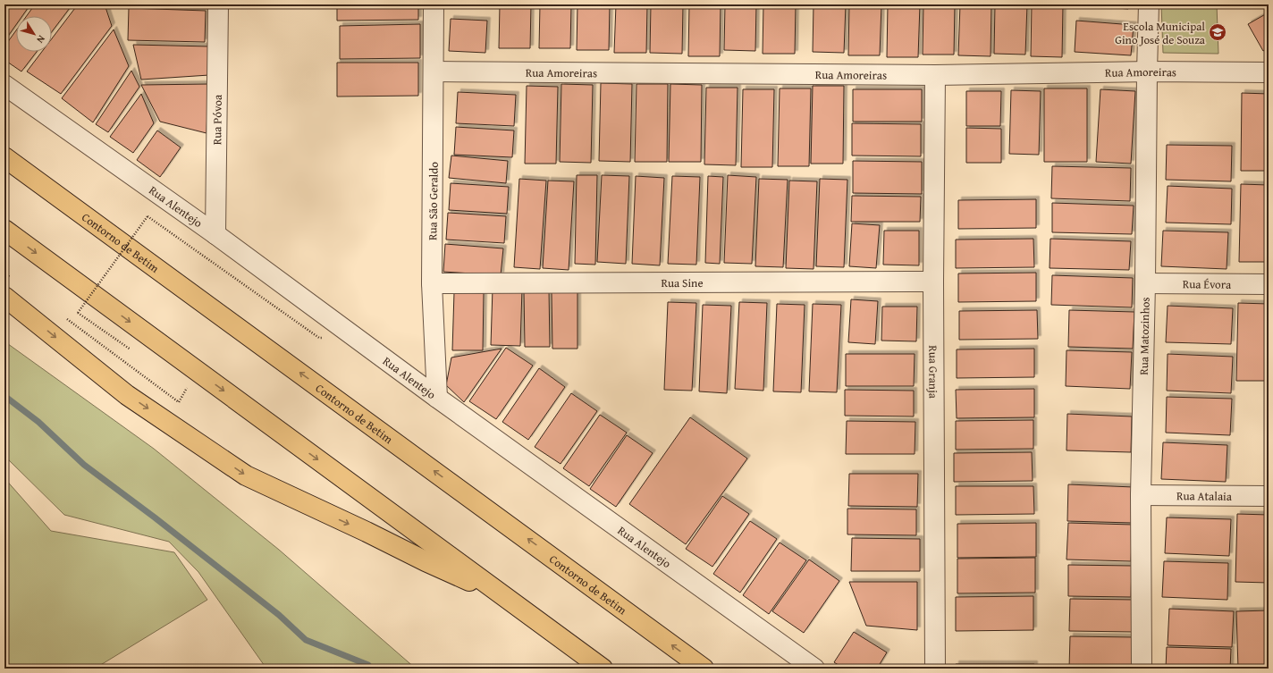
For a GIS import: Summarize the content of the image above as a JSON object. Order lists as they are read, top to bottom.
{
  "streets": {
    "highway": ["Contorno de Betim"],
    "street": [
      "Rua Amoreiras",
      "Rua Póvoa",
      "Rua São Geraldo",
      "Rua Alentejo",
      "Rua Sine",
      "Rua Évora",
      "Rua Matozinhos",
      "Rua Granja",
      "Rua Atalaia"
    ]
  },
  "crossings": [
    ["Rua Amoreiras", "Rua São Geraldo"],
    ["Rua Amoreiras", "Rua Matozinhos"],
    ["Rua Amoreiras", "Rua Granja"],
    ["Rua Póvoa", "Rua Alentejo"],
    ["Rua São Geraldo", "Rua Alentejo"],
    ["Rua São Geraldo", "Rua Sine"],
    ["Rua Sine", "Rua Granja"],
    ["Rua Évora", "Rua Matozinhos"],
    ["Rua Matozinhos", "Rua Atalaia"]
  ],
  "places": {
    "school or university": ["Escola Municipal Gino José de Souza"]
  },
  "north": "bottom right"
}
